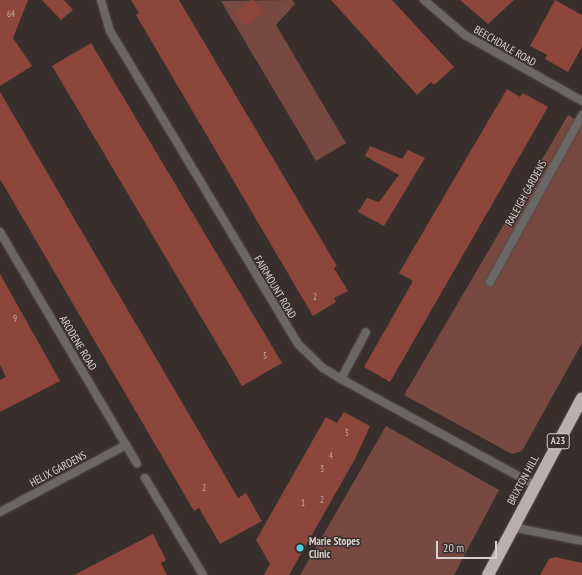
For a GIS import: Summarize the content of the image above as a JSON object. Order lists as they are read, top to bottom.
{
  "streets": {
    "highway": ["A23", "BRIXTON HILL"],
    "street": [
      "BEECHDALE ROAD",
      "RALEIGH GARDENS",
      "FAIRMOUNT ROAD",
      "ARODENE ROAD",
      "HELIX GARDENS"
    ]
  },
  "crossings": [
    ["FAIRMOUNT ROAD", "BRIXTON HILL"],
    ["ARODENE ROAD", "HELIX GARDENS"]
  ],
  "places": ["Marie Stopes Clinic"],
  "house_numbers": [
    "64",
    "2",
    "9",
    "5",
    "5",
    "4",
    "3",
    "2",
    "2",
    "1"
  ],
  "scale_bar": "20 m"
}
